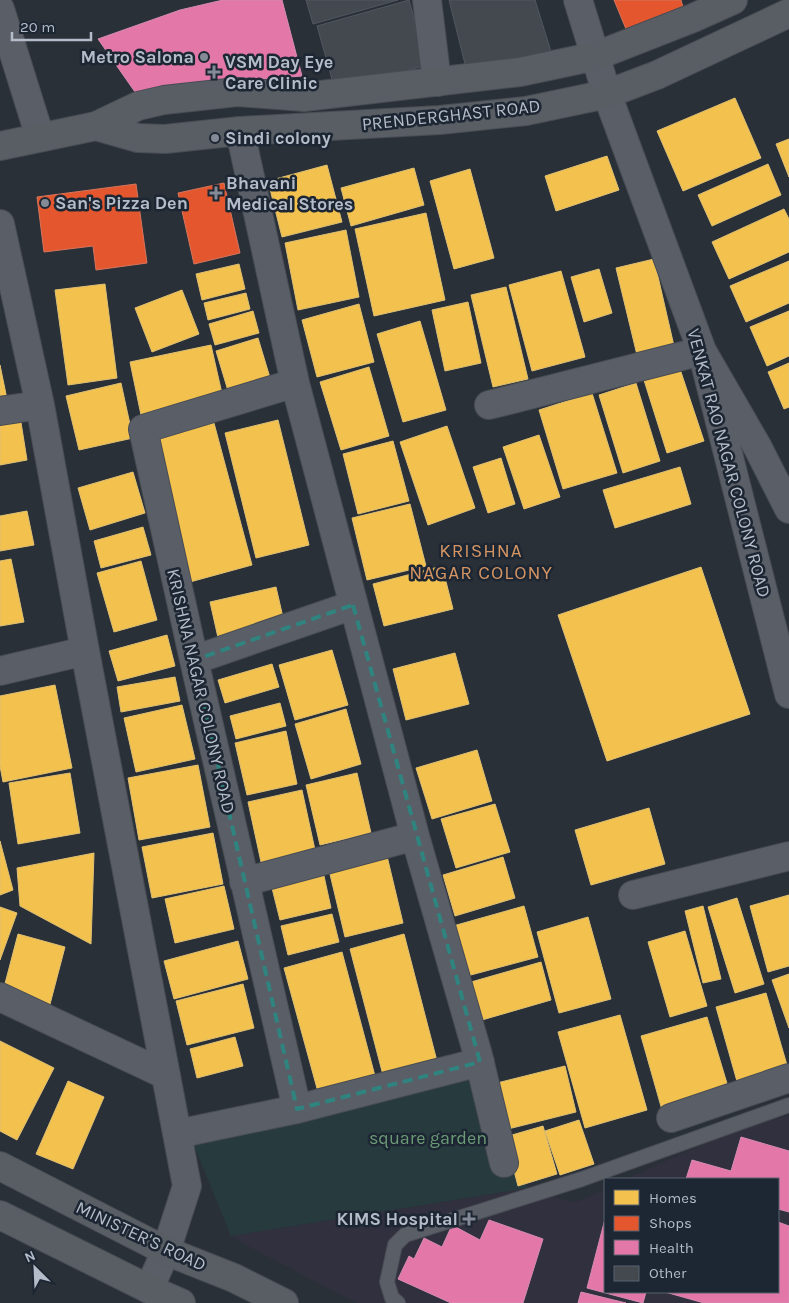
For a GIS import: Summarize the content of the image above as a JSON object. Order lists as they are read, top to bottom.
{
  "streets": {
    "street": [
      "PRENDERGHAST ROAD",
      "VENKAT RAO NAGAR COLONY ROAD",
      "KRISHNA NAGAR COLONY ROAD",
      "MINISTER'S ROAD"
    ]
  },
  "crossings": [
    ["PRENDERGHAST ROAD", "VENKAT RAO NAGAR COLONY ROAD"]
  ],
  "districts": ["KRISHNA NAGAR COLONY"],
  "parks": ["square garden"],
  "places": {
    "other": ["Metro Salona", "Sindi colony", "San's Pizza Den"],
    "health": ["VSM Day Eye Care Clinic", "Bhavani Medical Stores", "KIMS Hospital"]
  },
  "legend": [
    "Homes",
    "Shops",
    "Health",
    "Other"
  ],
  "scale_bar": "20 m",
  "north": "top left"
}
